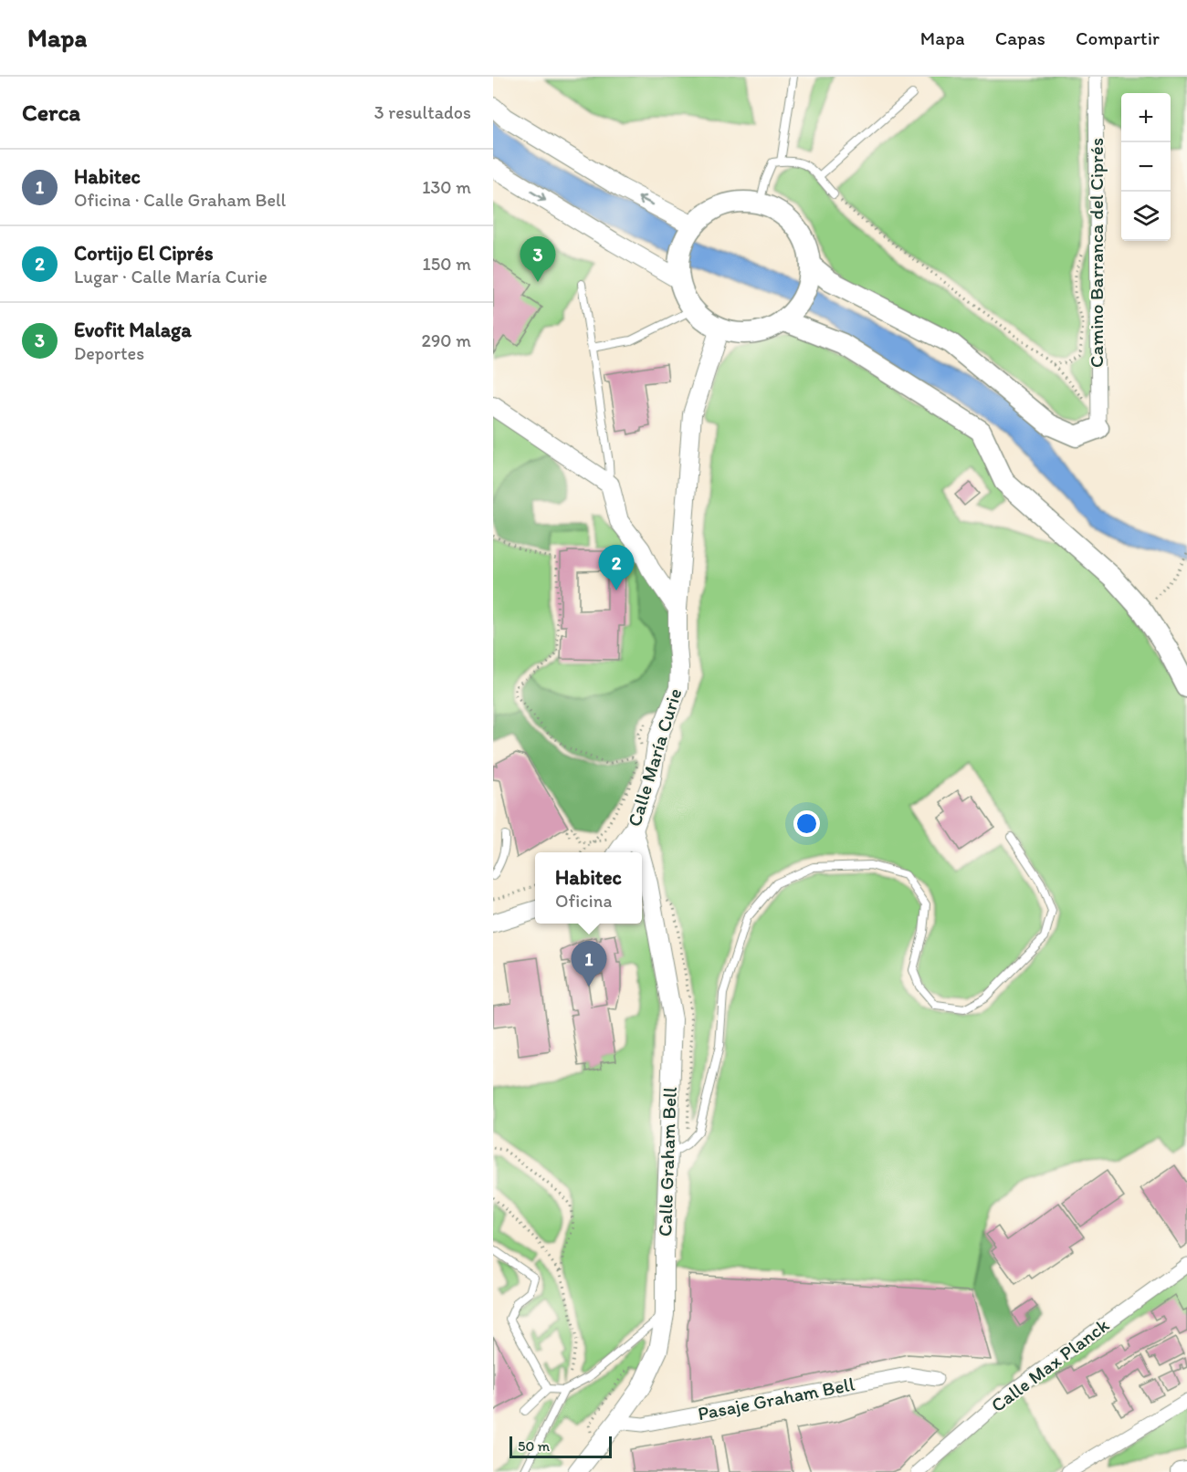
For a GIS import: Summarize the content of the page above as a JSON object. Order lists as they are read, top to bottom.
{
  "streets": {
    "street": [
      "Camino Barranca del Ciprés",
      "Calle María Curie",
      "Calle Graham Bell",
      "Calle Max Planck",
      "Pasaje Graham Bell"
    ]
  },
  "crossings": [
    ["Calle María Curie", "Calle Graham Bell"],
    ["Calle Graham Bell", "Pasaje Graham Bell"]
  ],
  "scale_bar": "50 m",
  "page": {
    "header": "Mapa",
    "nav": ["Mapa", "Capas", "Compartir"],
    "heading": ["Cerca", "3 resultados"],
    "map_buttons": ["+", "−"],
    "list": [
      {
        "mark": "1",
        "name": "Habitec",
        "note": "Oficina · Calle Graham Bell",
        "value": "130 m"
      },
      {
        "mark": "2",
        "name": "Cortijo El Ciprés",
        "note": "Lugar · Calle María Curie",
        "value": "150 m"
      },
      {
        "mark": "3",
        "name": "Evofit Malaga",
        "note": "Deportes",
        "value": "290 m"
      }
    ],
    "pins": ["3", "2", "1"],
    "popup": ["Habitec", "Oficina"],
    "scale": "50 m"
  }
}
